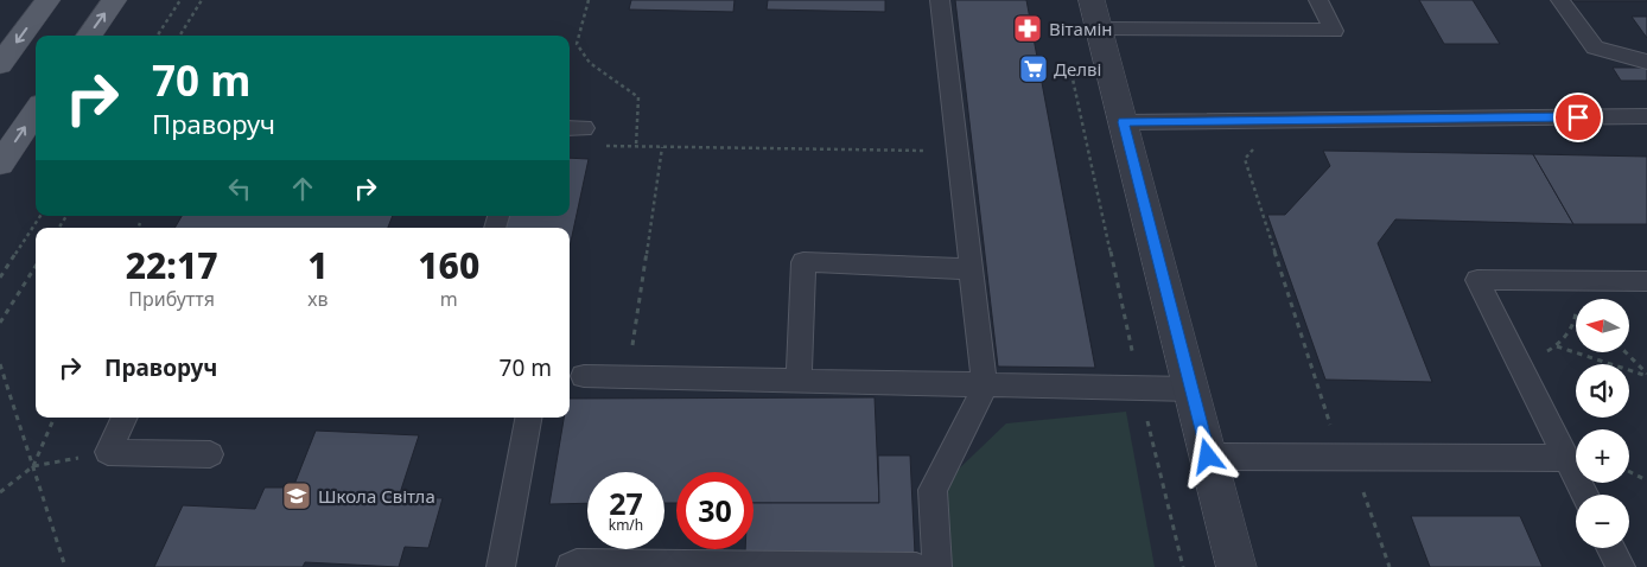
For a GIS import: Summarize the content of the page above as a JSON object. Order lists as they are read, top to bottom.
{
  "places": {
    "pharmacy": ["Вітамін"],
    "supermarket": ["Делві"],
    "school or university": ["Школа Світла"]
  },
  "north": "left",
  "page": {
    "turn": ["70 m", "Праворуч"],
    "eta": [
      "22:17",
      "Прибуття",
      "1",
      "хв",
      "160",
      "m"
    ],
    "map_buttons": ["+", "−"],
    "list": [
      {
        "name": "Праворуч",
        "value": "70 m"
      }
    ],
    "speed": "27 km/h",
    "limit": "30"
  }
}
